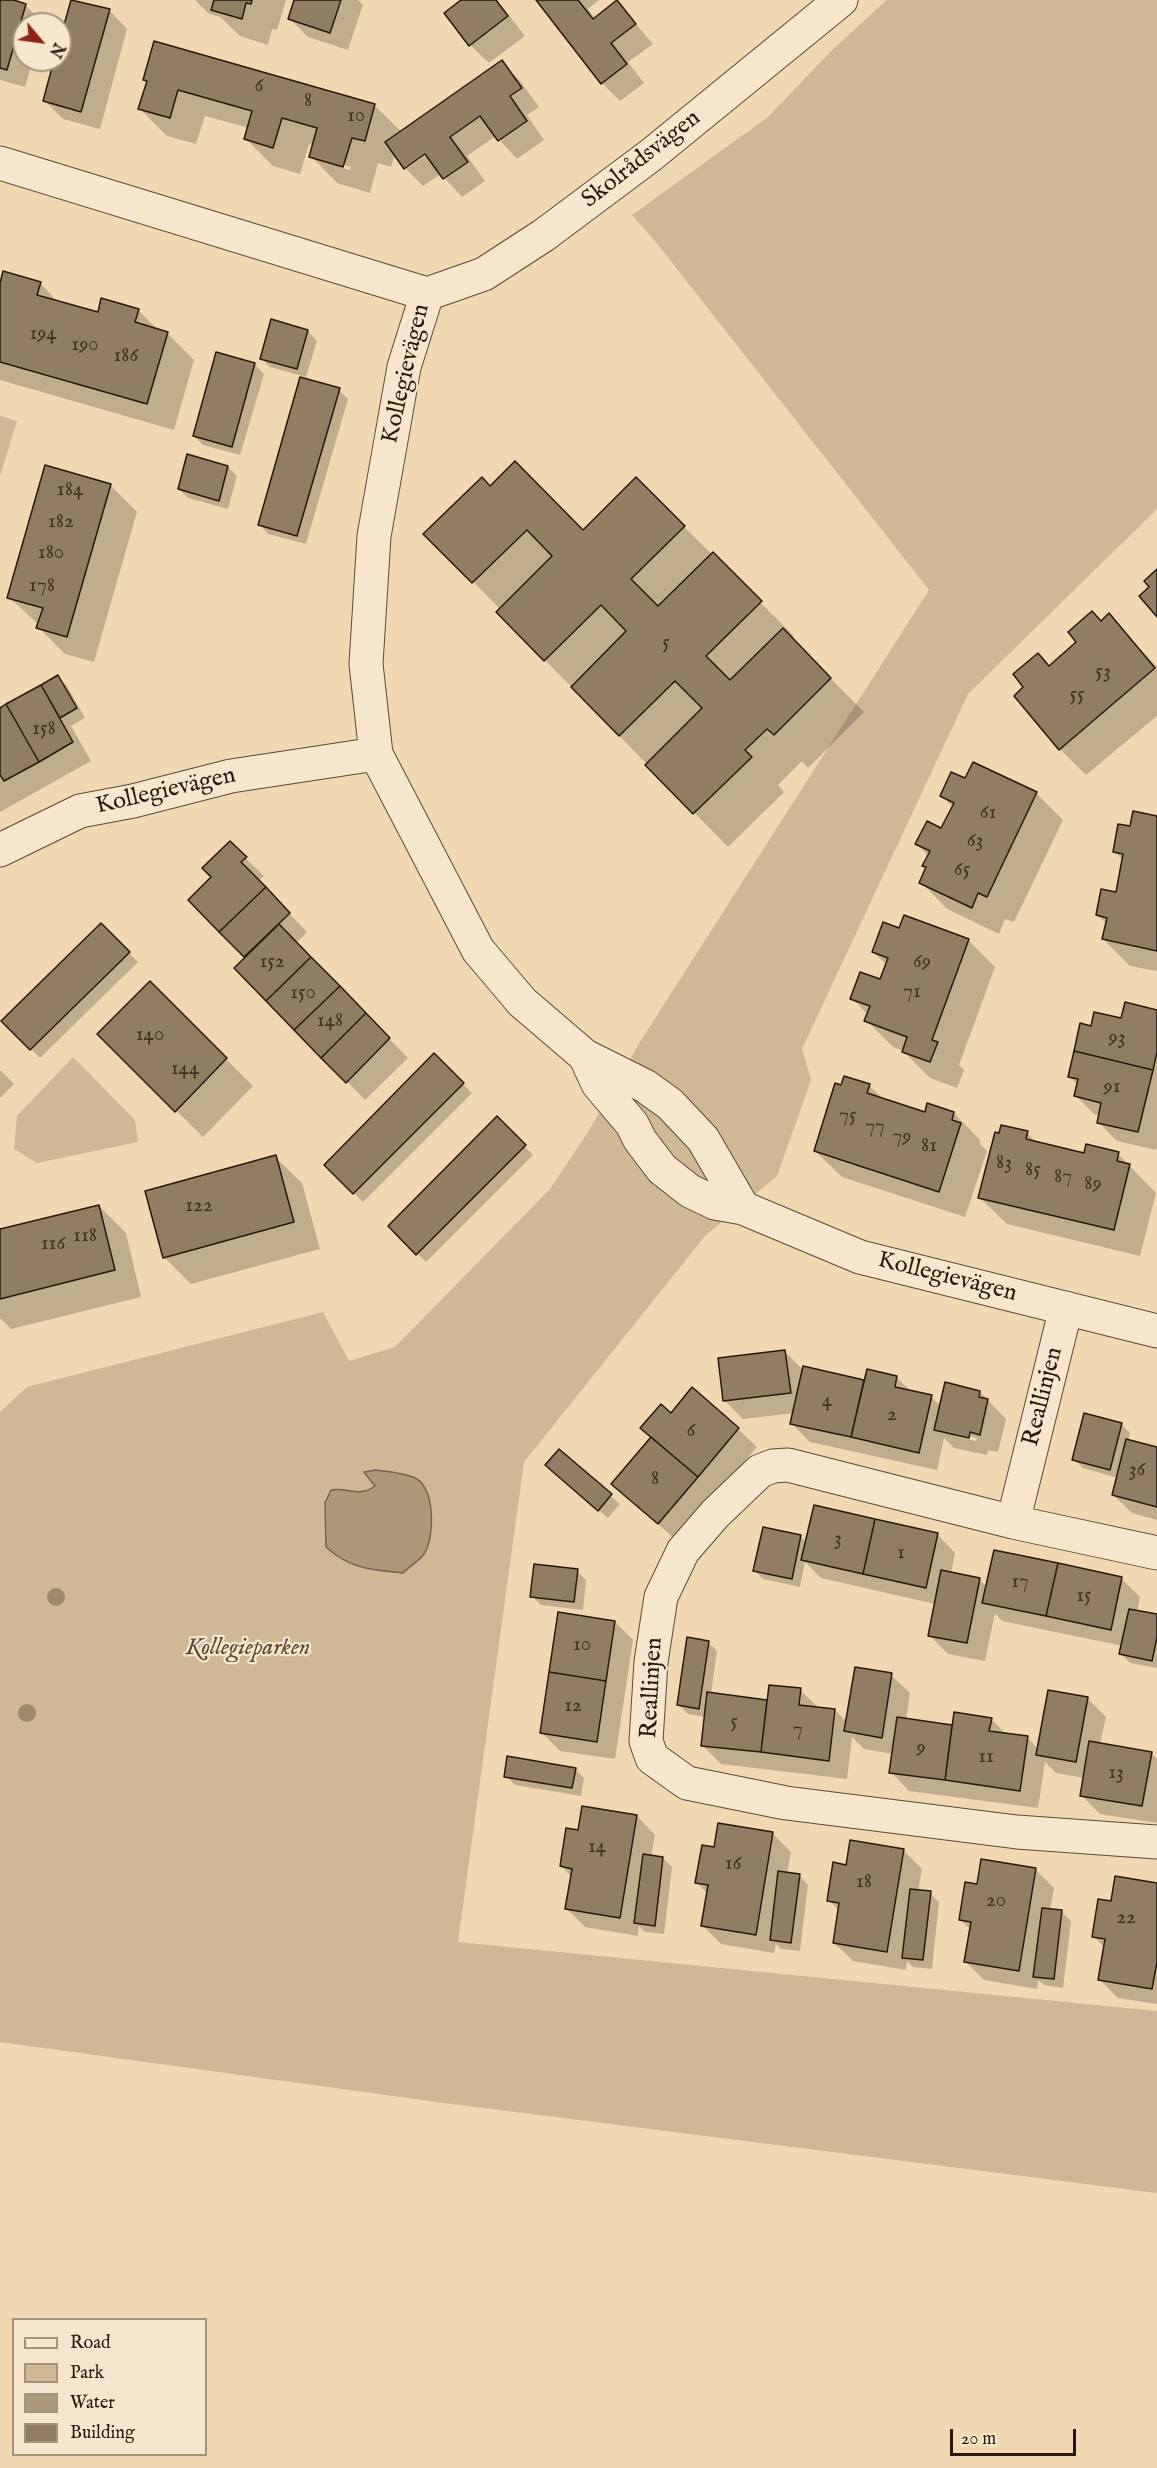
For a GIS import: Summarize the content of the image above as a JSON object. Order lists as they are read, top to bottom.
{
  "streets": {
    "street": ["Skolrådsvägen", "Kollegievägen", "Reallinjen"]
  },
  "crossings": [
    ["Skolrådsvägen", "Kollegievägen"],
    ["Kollegievägen", "Reallinjen"]
  ],
  "parks": ["Kollegieparken"],
  "house_numbers": [
    "6",
    "8",
    "10",
    "194",
    "190",
    "186",
    "184",
    "182",
    "180",
    "178",
    "5",
    "53",
    "55",
    "158",
    "61",
    "63",
    "65",
    "152",
    "69",
    "71",
    "150",
    "148",
    "140",
    "93",
    "144",
    "91",
    "75",
    "77",
    "79",
    "81",
    "83",
    "85",
    "87",
    "89",
    "122",
    "118",
    "116",
    "4",
    "2",
    "6",
    "36",
    "8",
    "3",
    "1",
    "17",
    "15",
    "10",
    "12",
    "5",
    "7",
    "9",
    "11",
    "13",
    "14",
    "16",
    "18",
    "20",
    "22"
  ],
  "legend": [
    "Road",
    "Park",
    "Water",
    "Building"
  ],
  "scale_bar": "20 m",
  "north": "bottom right"
}
